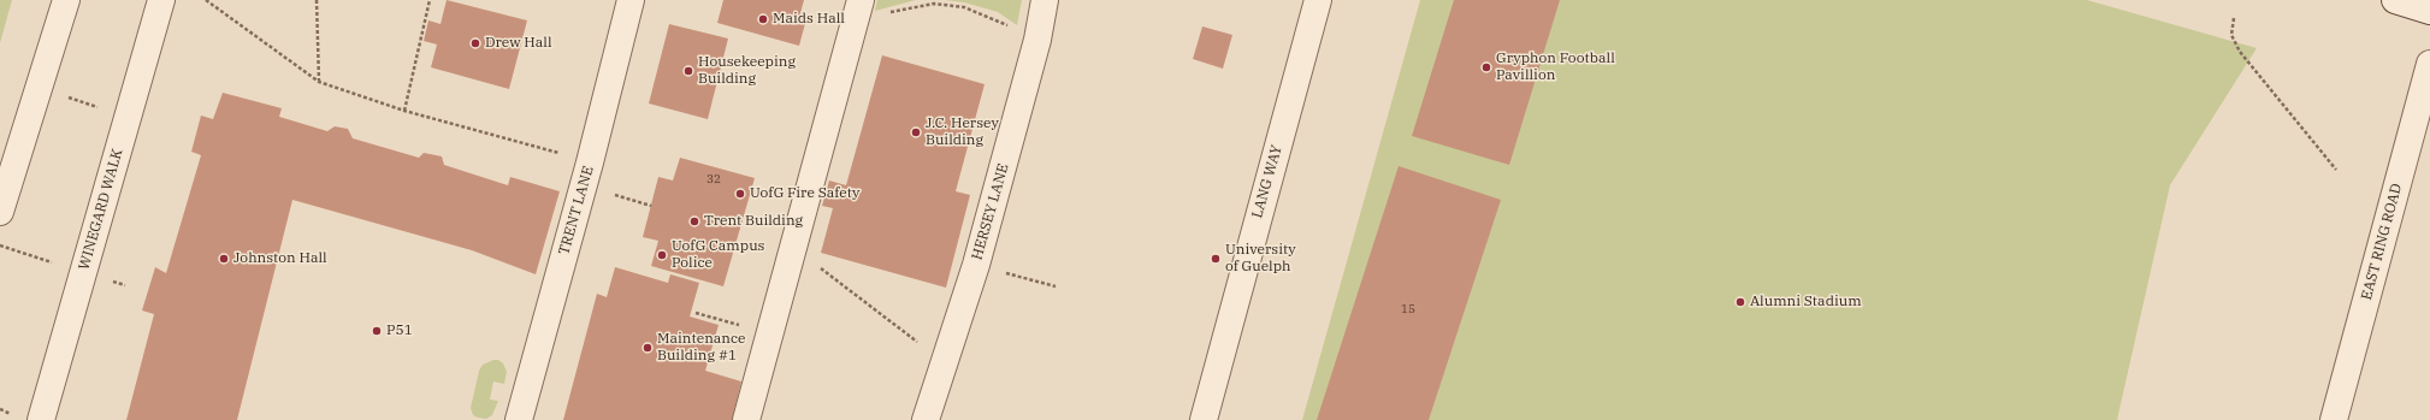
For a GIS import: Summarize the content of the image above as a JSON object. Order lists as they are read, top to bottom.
{
  "streets": {
    "street": [
      "LANG WAY",
      "WINEGARD WALK",
      "TRENT LANE",
      "HERSEY LANE",
      "EAST RING ROAD"
    ]
  },
  "places": [
    "Maids Hall",
    "Drew Hall",
    "Gryphon Football Pavillion",
    "Housekeeping Building",
    "J.C. Hersey Building",
    "UofG Fire Safety",
    "Trent Building",
    "UofG Campus Police",
    "Johnston Hall",
    "University of Guelph",
    "Alumni Stadium",
    "P51",
    "Maintenance Building #1"
  ],
  "house_numbers": ["32", "15"]
}
